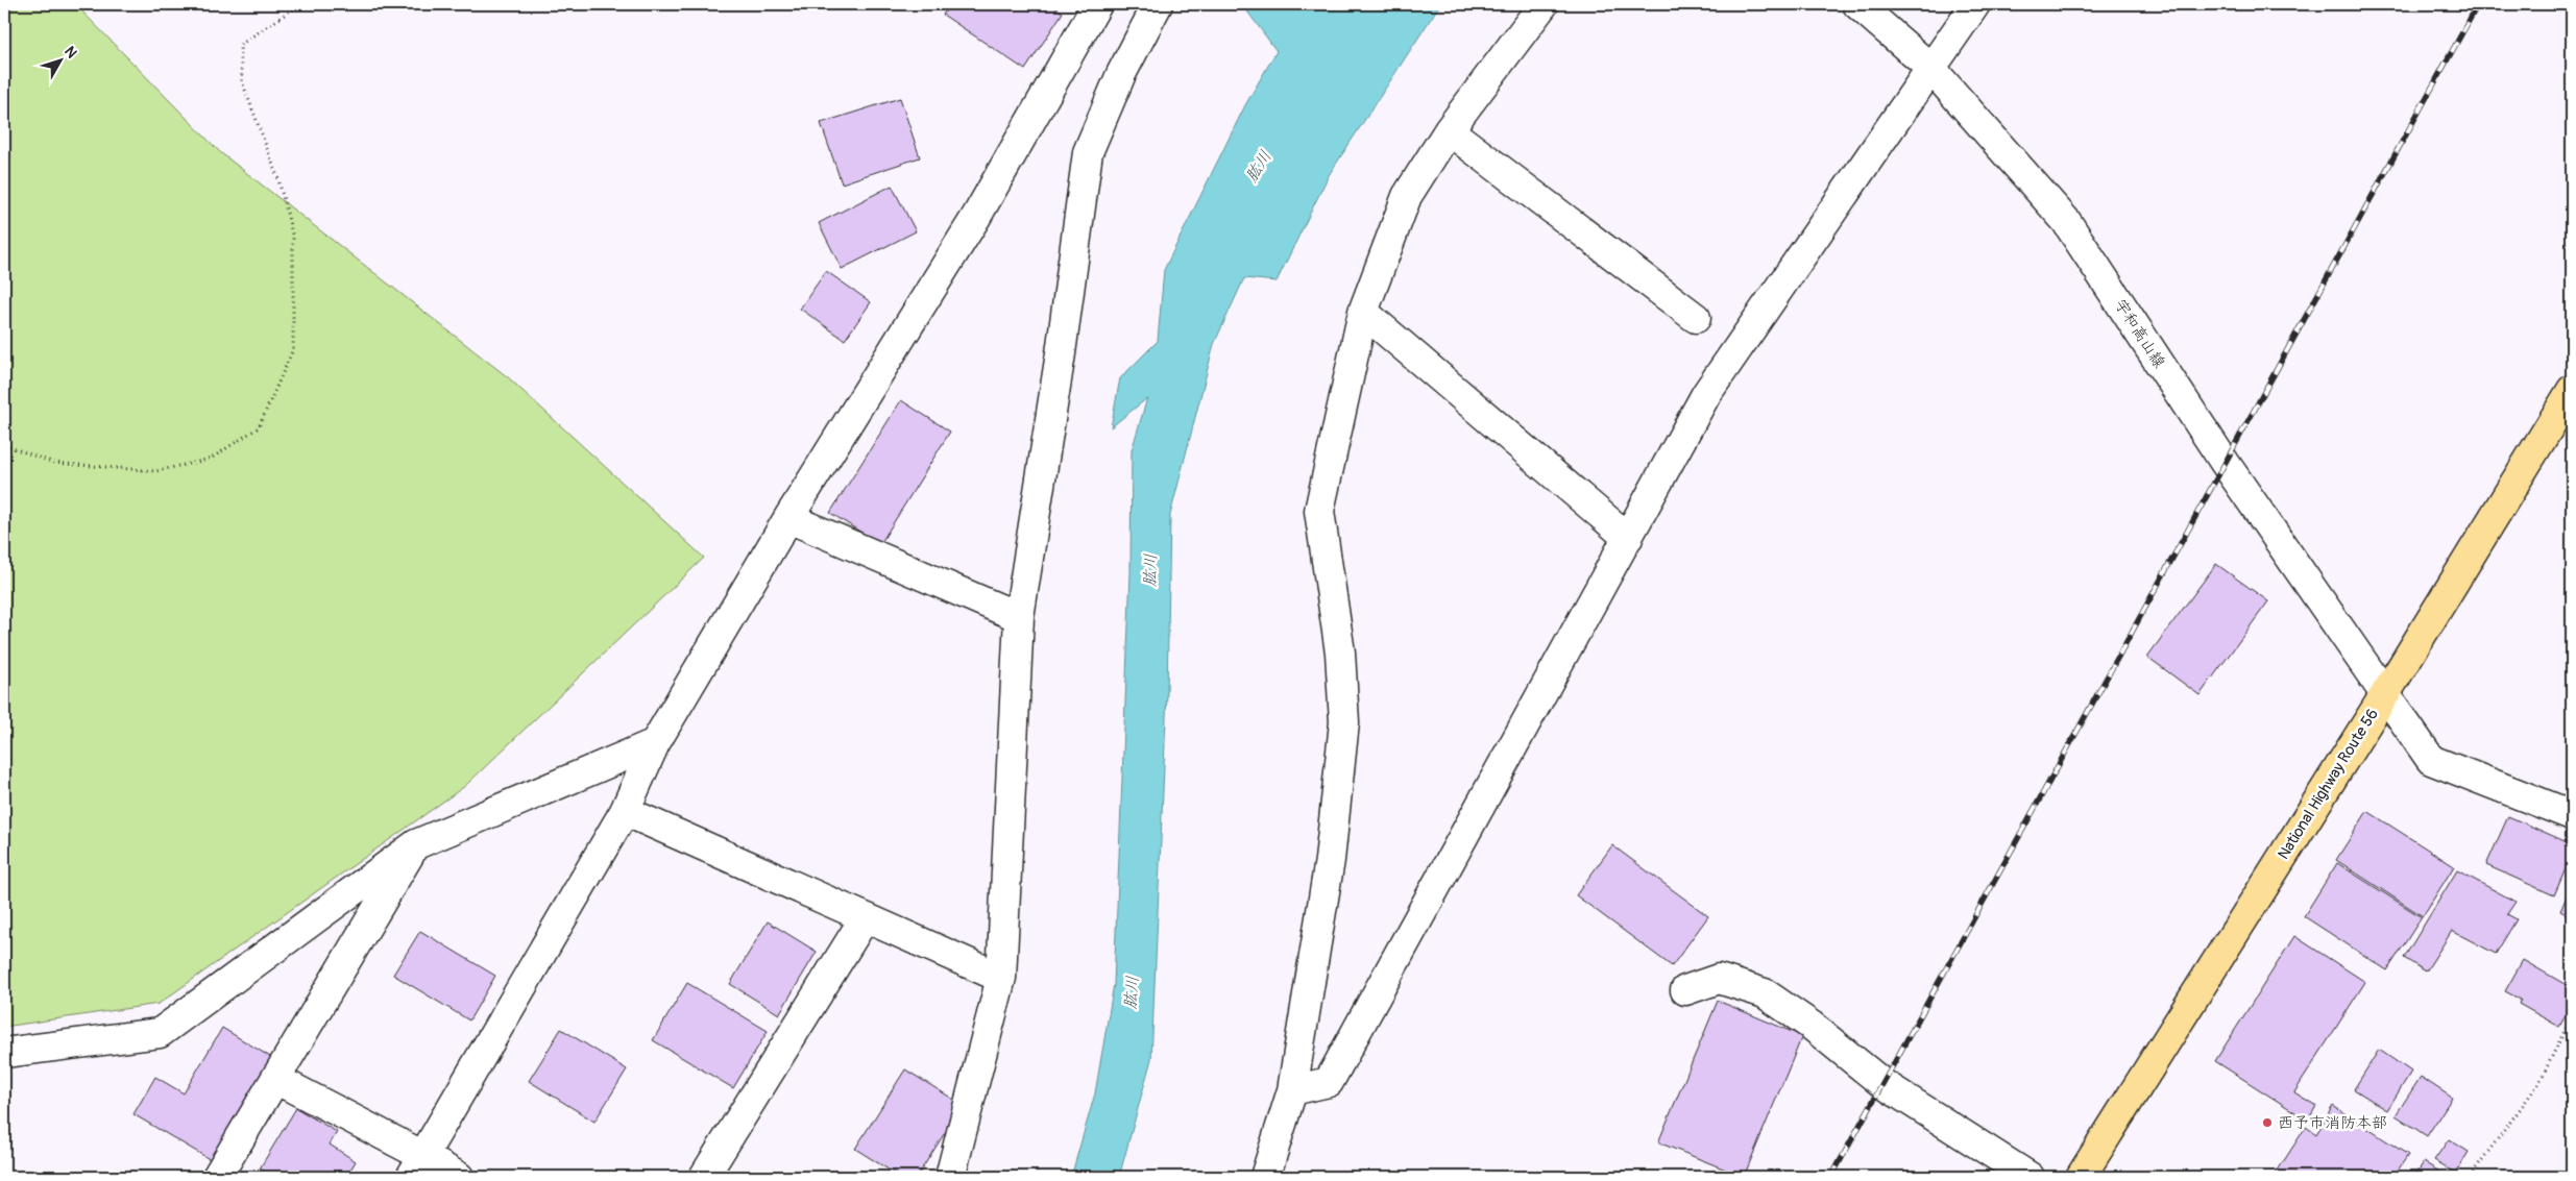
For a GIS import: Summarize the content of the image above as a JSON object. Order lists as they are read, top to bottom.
{
  "streets": {
    "highway": ["National Highway Route 56"],
    "street": ["宇和高山線"]
  },
  "crossings": [
    ["宇和高山線", "National Highway Route 56"]
  ],
  "water": ["肱川"],
  "places": ["西予市消防本部"],
  "north": "top right"
}
